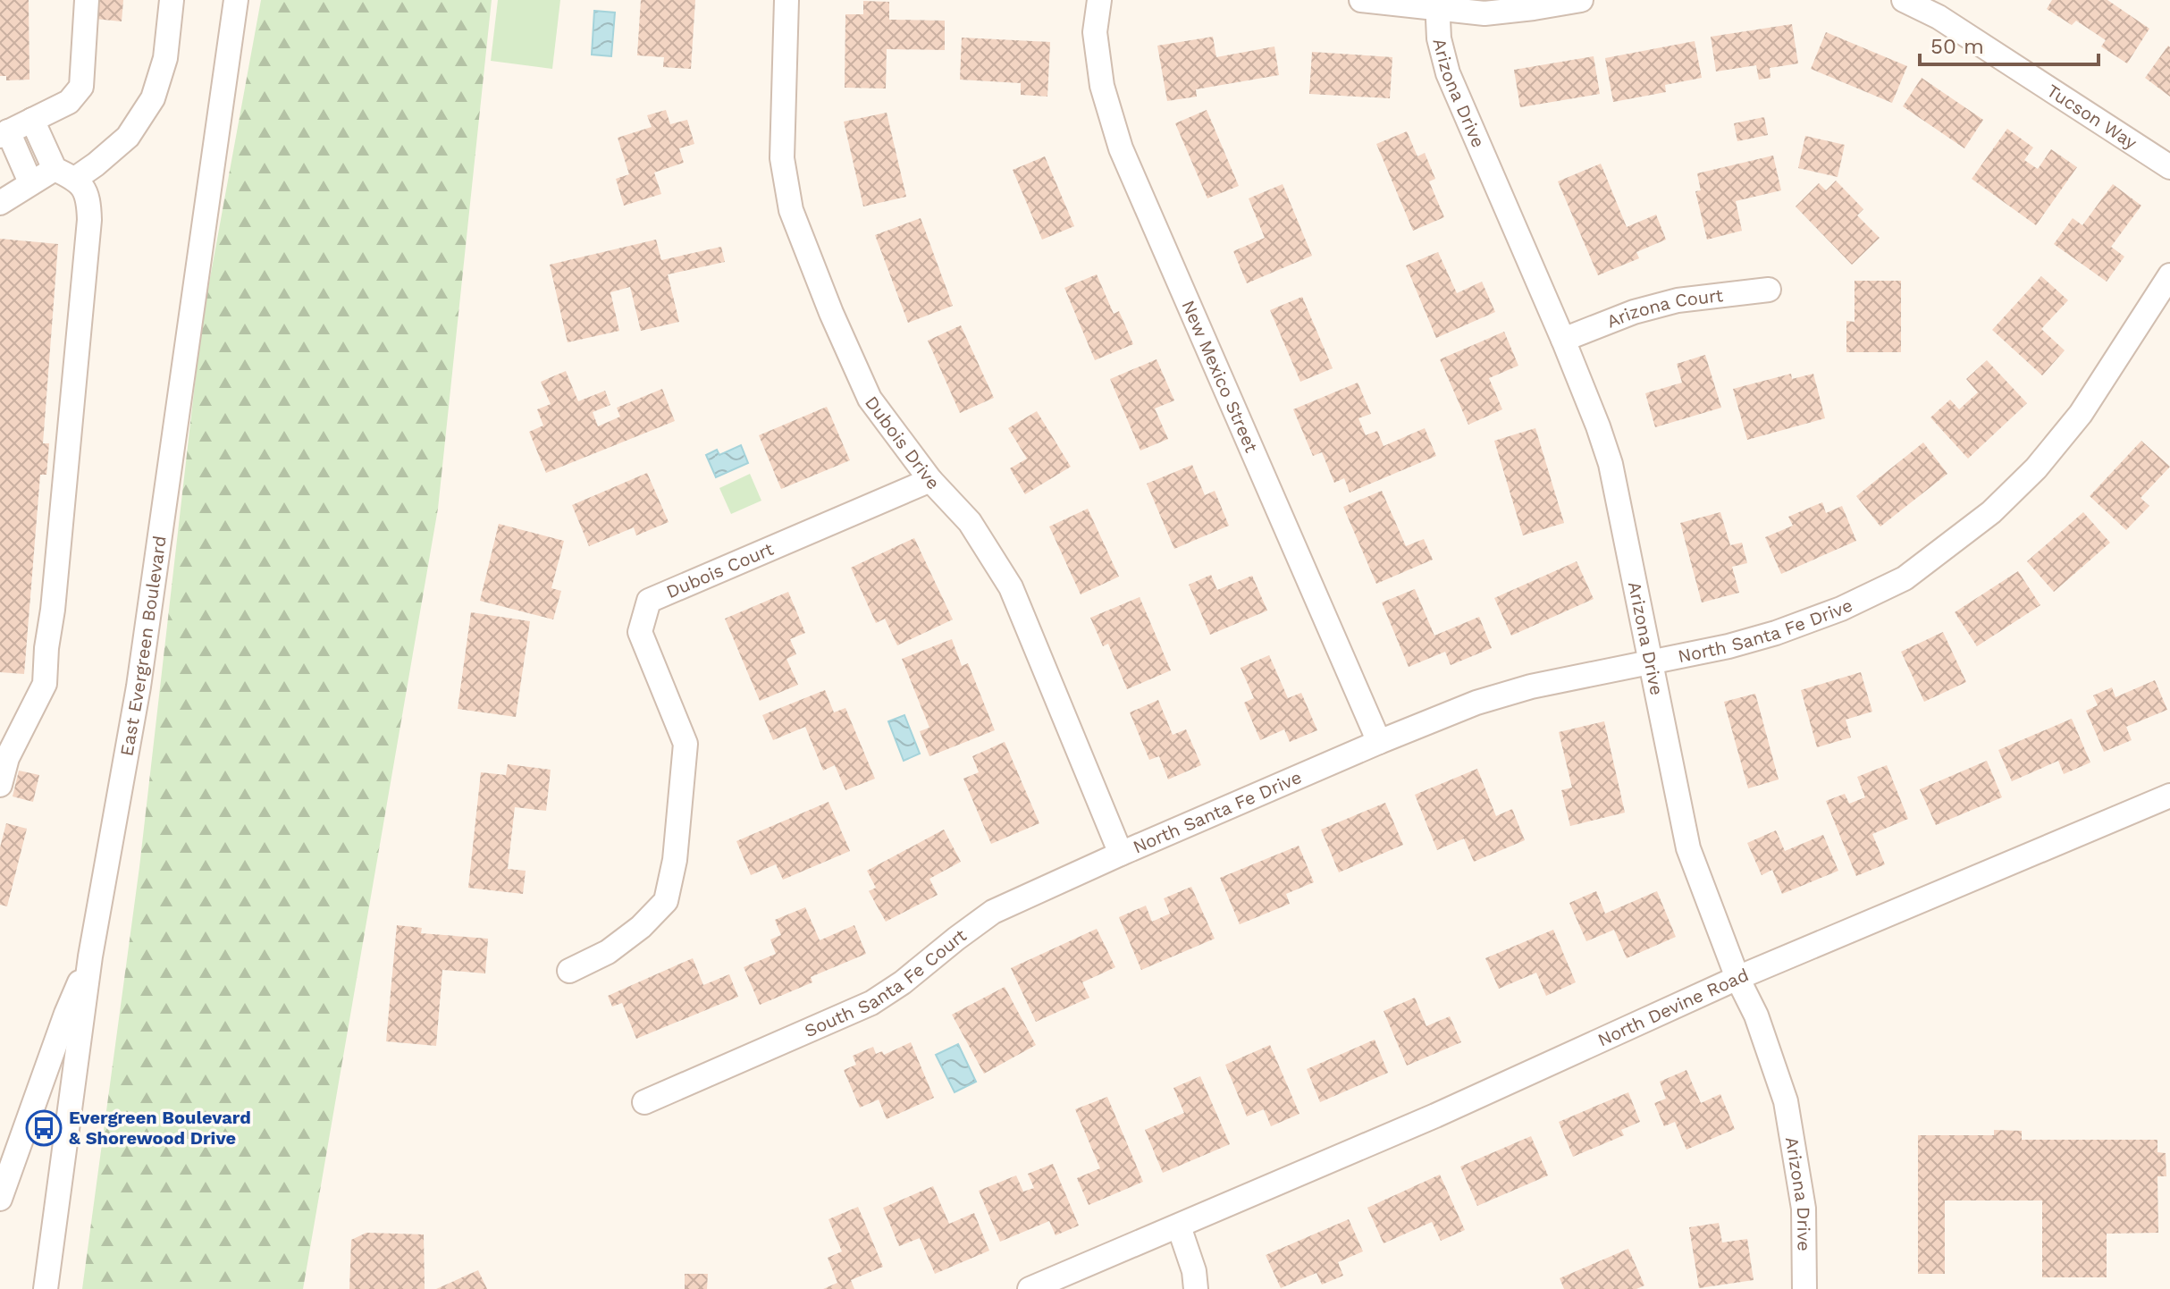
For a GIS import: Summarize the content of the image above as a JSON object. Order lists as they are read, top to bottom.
{
  "streets": {
    "street": [
      "Arizona Drive",
      "Tucson Way",
      "Arizona Court",
      "New Mexico Street",
      "Dubois Drive",
      "Dubois Court",
      "North Santa Fe Drive",
      "East Evergreen Boulevard",
      "South Santa Fe Court",
      "North Devine Road"
    ]
  },
  "crossings": [
    ["Arizona Drive", "Arizona Court"],
    ["Arizona Drive", "North Santa Fe Drive"],
    ["Arizona Drive", "North Devine Road"],
    ["New Mexico Street", "North Santa Fe Drive"],
    ["Dubois Drive", "Dubois Court"],
    ["Dubois Drive", "North Santa Fe Drive"],
    ["Dubois Drive", "South Santa Fe Court"],
    ["North Santa Fe Drive", "South Santa Fe Court"]
  ],
  "places": {
    "bus stop": ["Evergreen Boulevard & Shorewood Drive"]
  },
  "scale_bar": "50 m"
}
